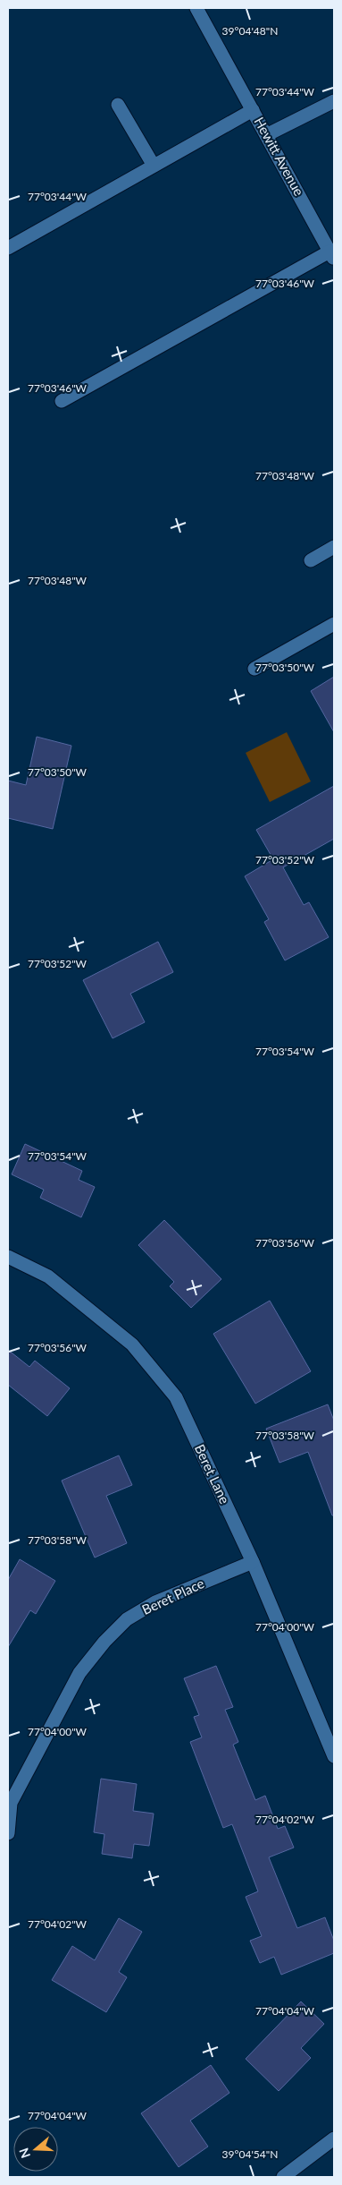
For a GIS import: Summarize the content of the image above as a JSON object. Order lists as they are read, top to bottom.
{
  "streets": {
    "street": ["Hewitt Avenue", "Beret Lane", "Beret Place"]
  },
  "crossings": [
    ["Beret Lane", "Beret Place"]
  ],
  "north": "left",
  "coordinates": [
    "39°04'48\"N",
    "77°03'44\"W",
    "77°03'46\"W",
    "77°03'48\"W",
    "77°03'50\"W",
    "77°03'52\"W",
    "77°03'54\"W",
    "77°03'56\"W",
    "77°03'58\"W",
    "77°04'00\"W",
    "77°04'02\"W",
    "77°04'04\"W",
    "39°04'54\"N"
  ]
}
